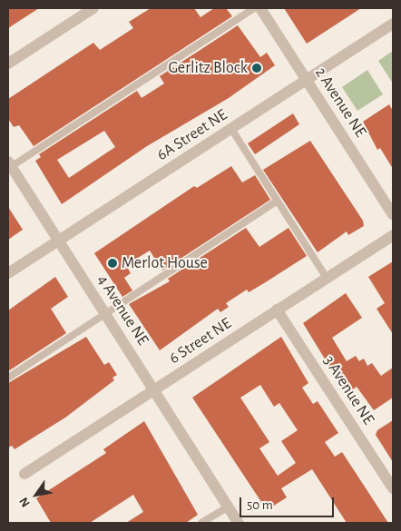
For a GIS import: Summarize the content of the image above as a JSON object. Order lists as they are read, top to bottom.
{
  "streets": {
    "street": [
      "2 Avenue NE",
      "6A Street NE",
      "4 Avenue NE",
      "6 Street NE",
      "3 Avenue NE"
    ]
  },
  "crossings": [
    ["2 Avenue NE", "6A Street NE"],
    ["6A Street NE", "4 Avenue NE"],
    ["4 Avenue NE", "6 Street NE"],
    ["6 Street NE", "3 Avenue NE"]
  ],
  "places": ["Gerlitz Block", "Merlot House"],
  "scale_bar": "50 m",
  "north": "bottom left"
}
